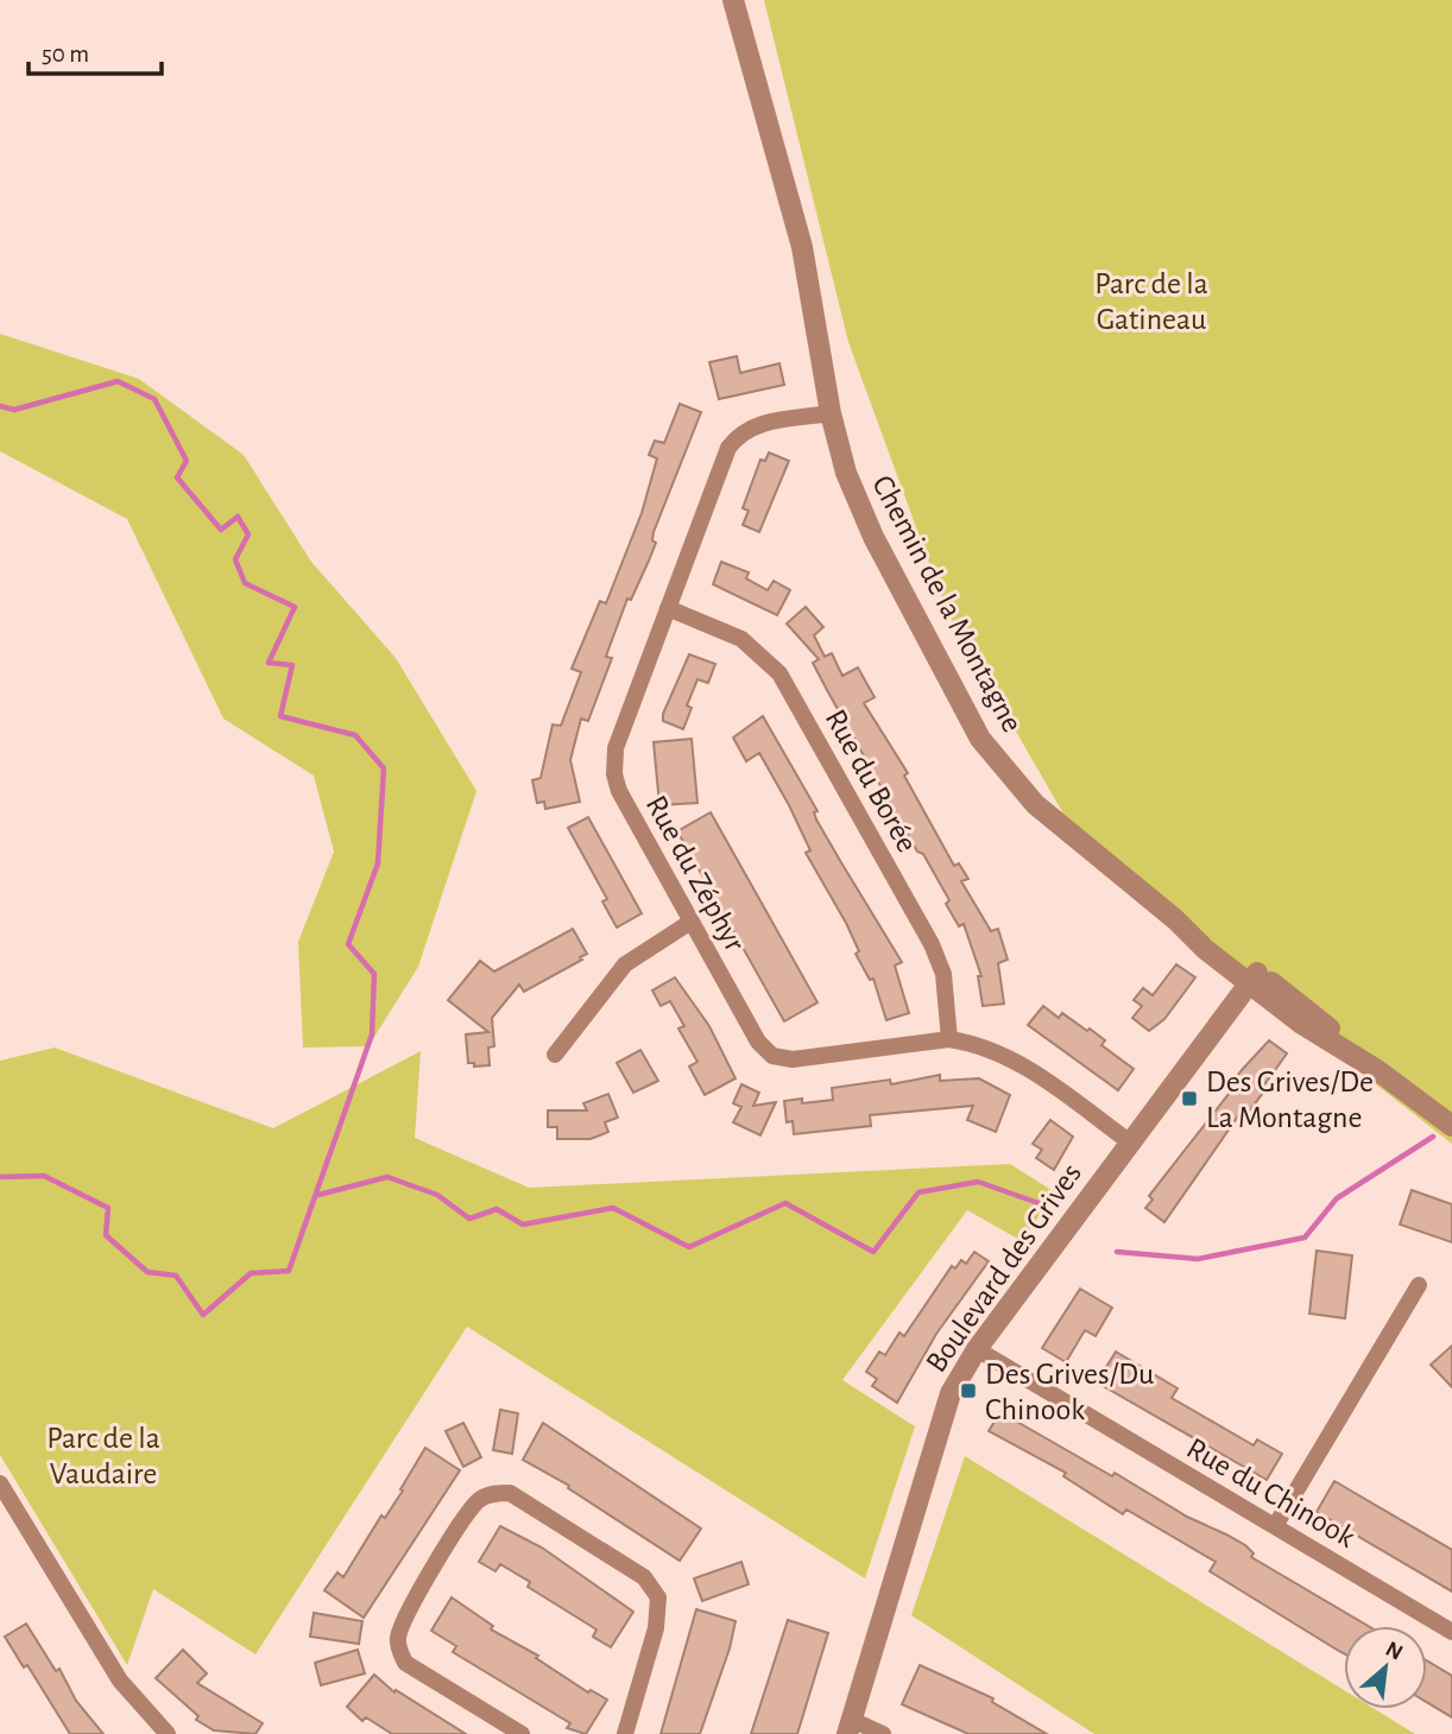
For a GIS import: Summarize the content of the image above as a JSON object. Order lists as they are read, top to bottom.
{
  "streets": {
    "street": [
      "Chemin de la Montagne",
      "Rue du Borée",
      "Rue du Zéphyr",
      "Boulevard des Grives",
      "Rue du Chinook"
    ]
  },
  "crossings": [
    ["Chemin de la Montagne", "Rue du Zéphyr"],
    ["Chemin de la Montagne", "Boulevard des Grives"],
    ["Rue du Borée", "Rue du Zéphyr"],
    ["Rue du Zéphyr", "Boulevard des Grives"],
    ["Boulevard des Grives", "Rue du Chinook"]
  ],
  "parks": ["Parc de la Gatineau", "Parc de la Vaudaire"],
  "places": {
    "transit": ["Des Grives/De La Montagne", "Des Grives/Du Chinook"]
  },
  "scale_bar": "50 m",
  "north": "top right"
}
